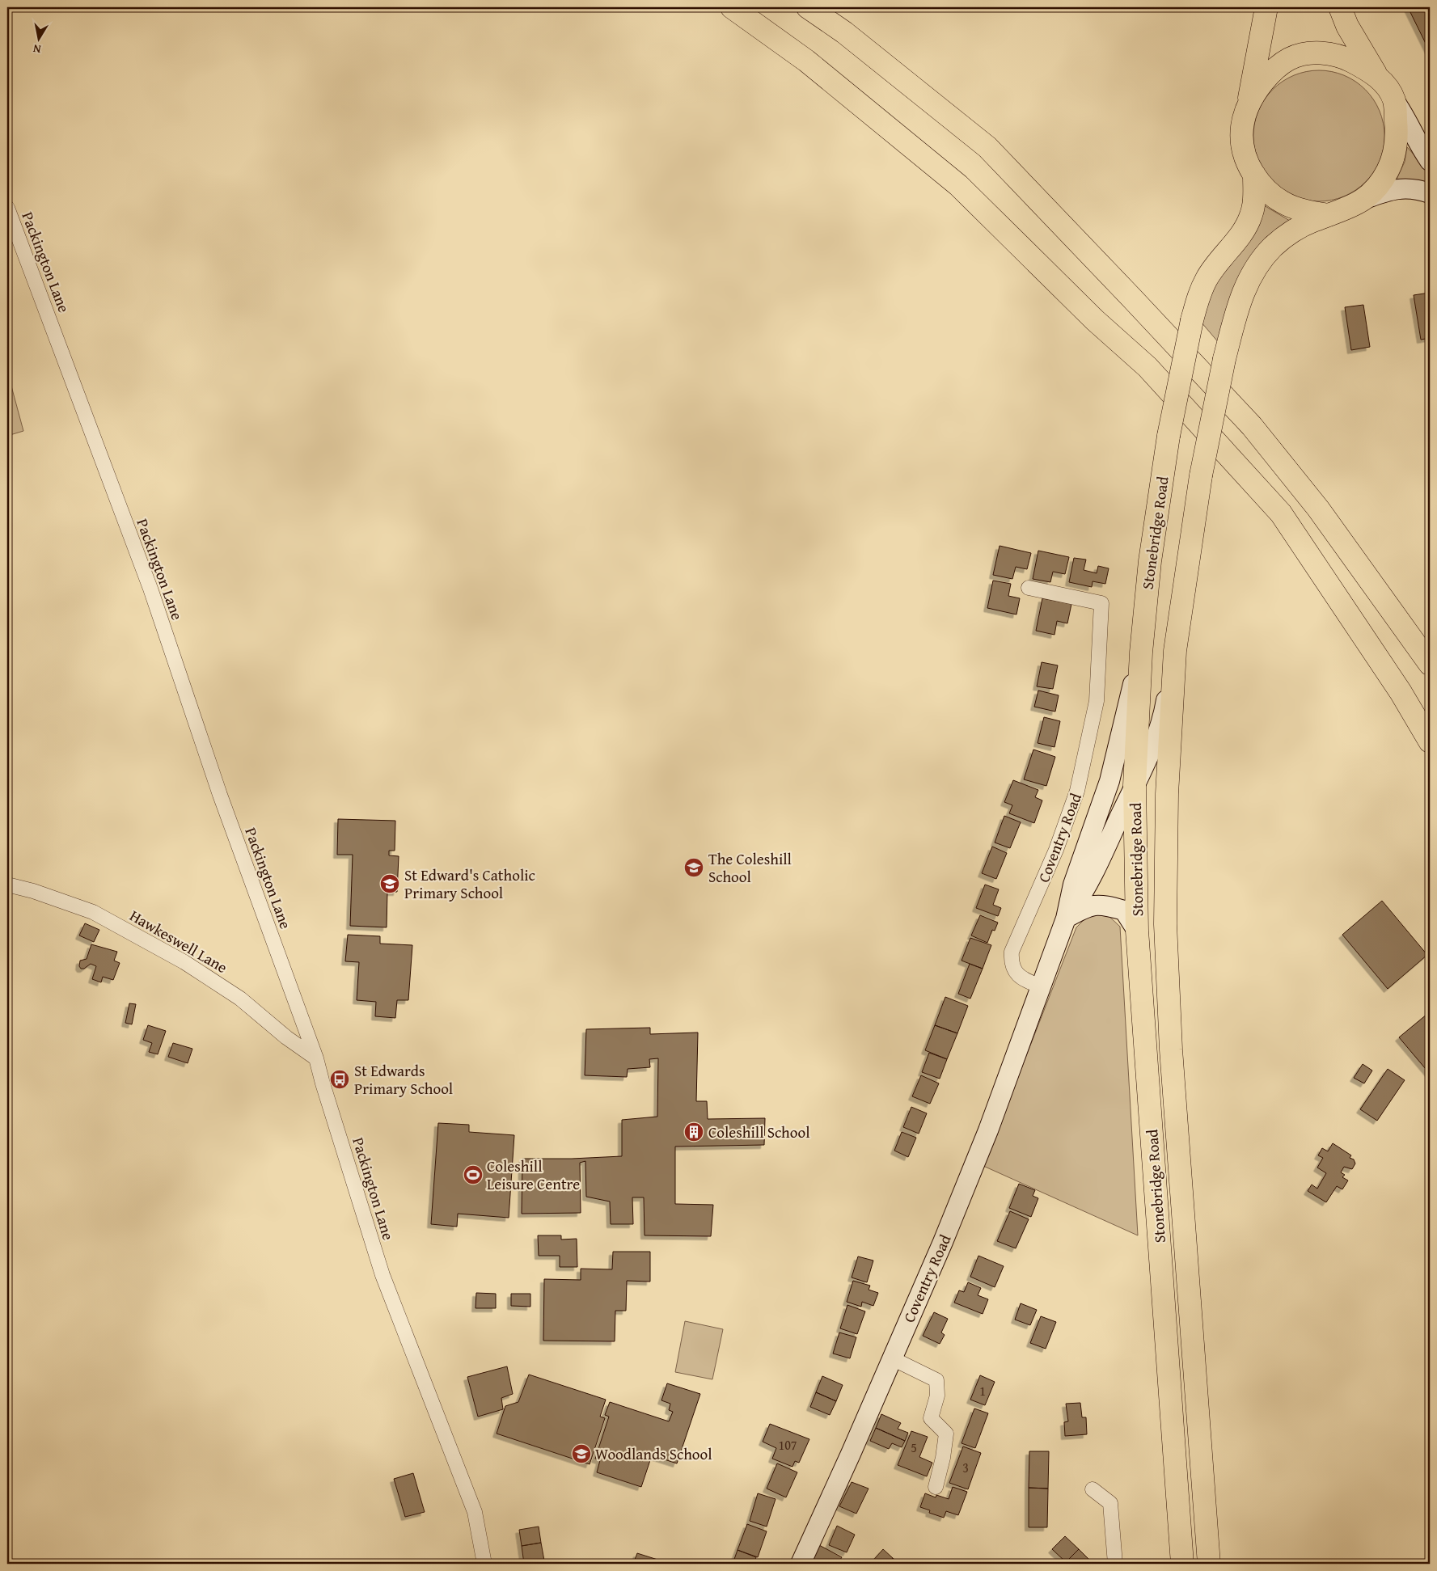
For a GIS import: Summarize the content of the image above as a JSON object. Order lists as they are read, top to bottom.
{
  "streets": {
    "highway": ["Stonebridge Road"],
    "main road": ["Coventry Road"],
    "street": ["Packington Lane", "Hawkeswell Lane"]
  },
  "crossings": [
    ["Packington Lane", "Hawkeswell Lane"]
  ],
  "places": {
    "school or university": ["The Coleshill School", "St Edward's Catholic Primary School", "Woodlands School"],
    "bus stop": ["St Edwards Primary School"],
    "building": ["Coleshill School"],
    "sports": ["Coleshill Leisure Centre"]
  },
  "house_numbers": [
    "1",
    "107",
    "5",
    "3"
  ],
  "north": "bottom"
}
